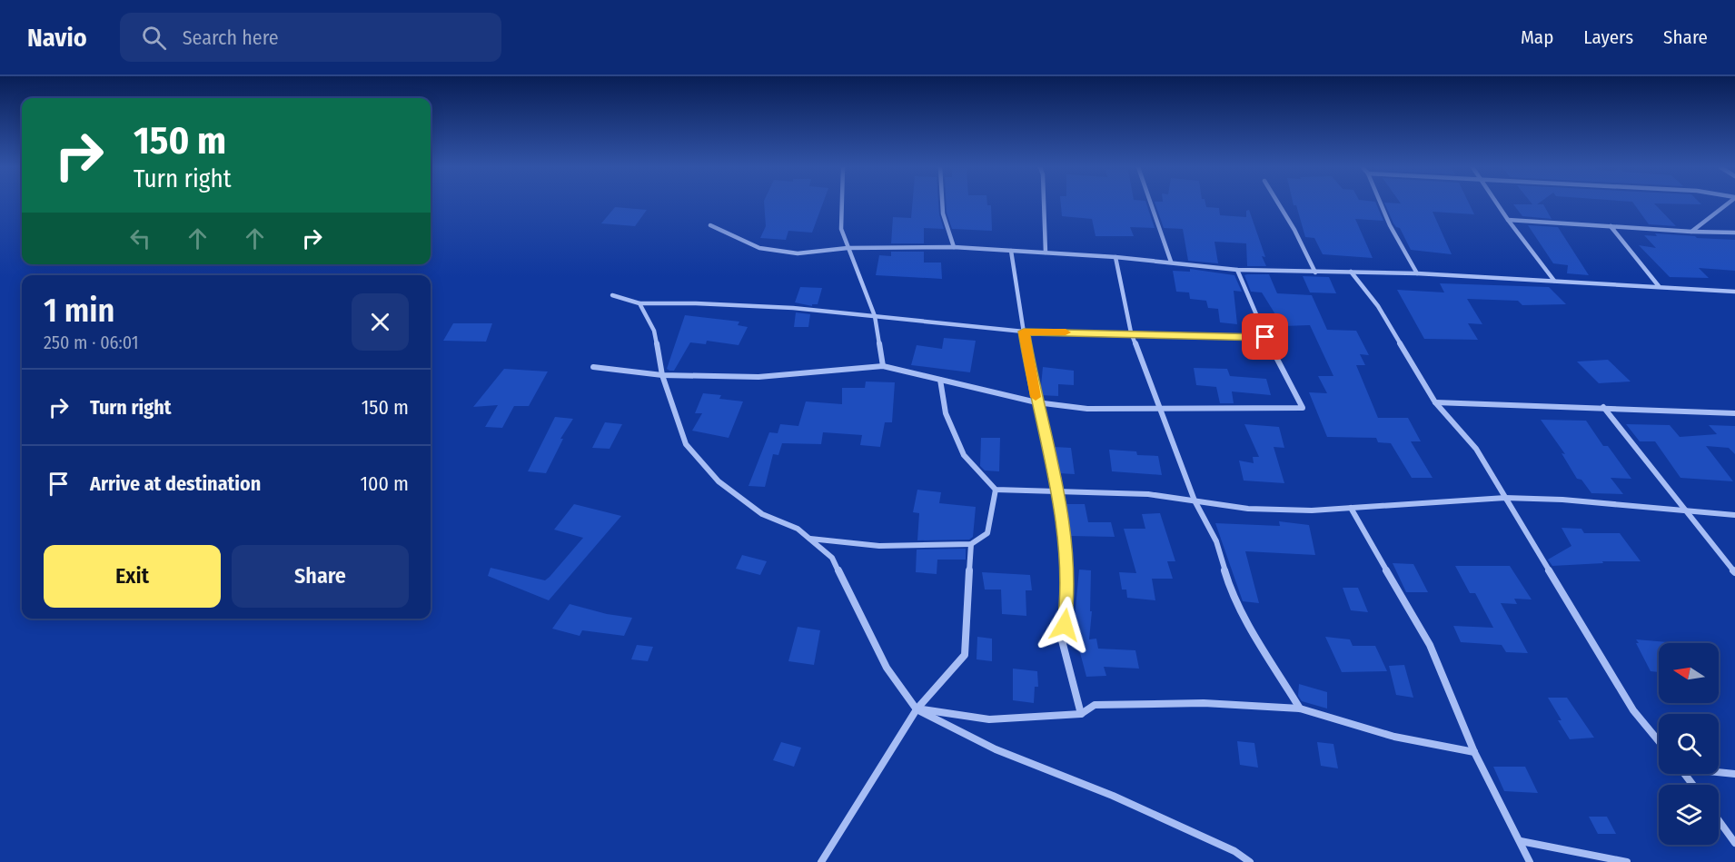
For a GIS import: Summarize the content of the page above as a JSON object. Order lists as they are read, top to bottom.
{
  "north": "left",
  "page": {
    "header": "Navio",
    "search": "Search here",
    "nav": ["Map", "Layers", "Share"],
    "turn": ["150 m", "Turn right"],
    "heading": ["1 min", "250 m · 06:01"],
    "list": [
      {
        "name": "Turn right",
        "value": "150 m"
      },
      {
        "name": "Arrive at destination",
        "value": "100 m"
      }
    ],
    "buttons": ["Exit", "Share"]
  }
}
